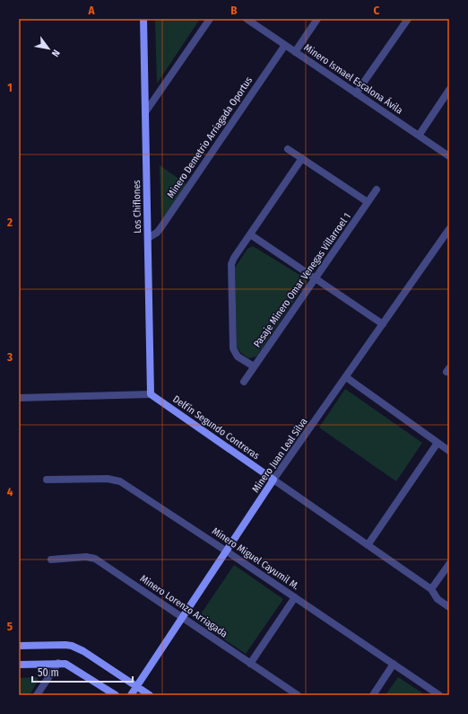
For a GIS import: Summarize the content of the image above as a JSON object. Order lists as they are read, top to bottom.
{
  "streets": {
    "street": [
      "Minero Ismael Escalona Ávila",
      "Minero Demetrio Arriagada Oportus",
      "Los Chiflones",
      "Pasaje Minero Omar Venegas Villarroel 1",
      "Delfín Segundo Contreras",
      "Minero Juan Leal Silva",
      "Minero Miguel Cayumil M.",
      "Minero Lorenzo Arriagada"
    ]
  },
  "crossings": [
    ["Minero Ismael Escalona Ávila", "Minero Demetrio Arriagada Oportus"],
    ["Minero Demetrio Arriagada Oportus", "Los Chiflones"],
    ["Los Chiflones", "Delfín Segundo Contreras"],
    ["Delfín Segundo Contreras", "Minero Juan Leal Silva"],
    ["Minero Juan Leal Silva", "Minero Miguel Cayumil M."],
    ["Minero Juan Leal Silva", "Minero Lorenzo Arriagada"]
  ],
  "scale_bar": "50 m",
  "north": "bottom right",
  "grid": {
    "columns": ["A", "B", "C"],
    "rows": [
      "1",
      "2",
      "3",
      "4",
      "5"
    ]
  }
}
